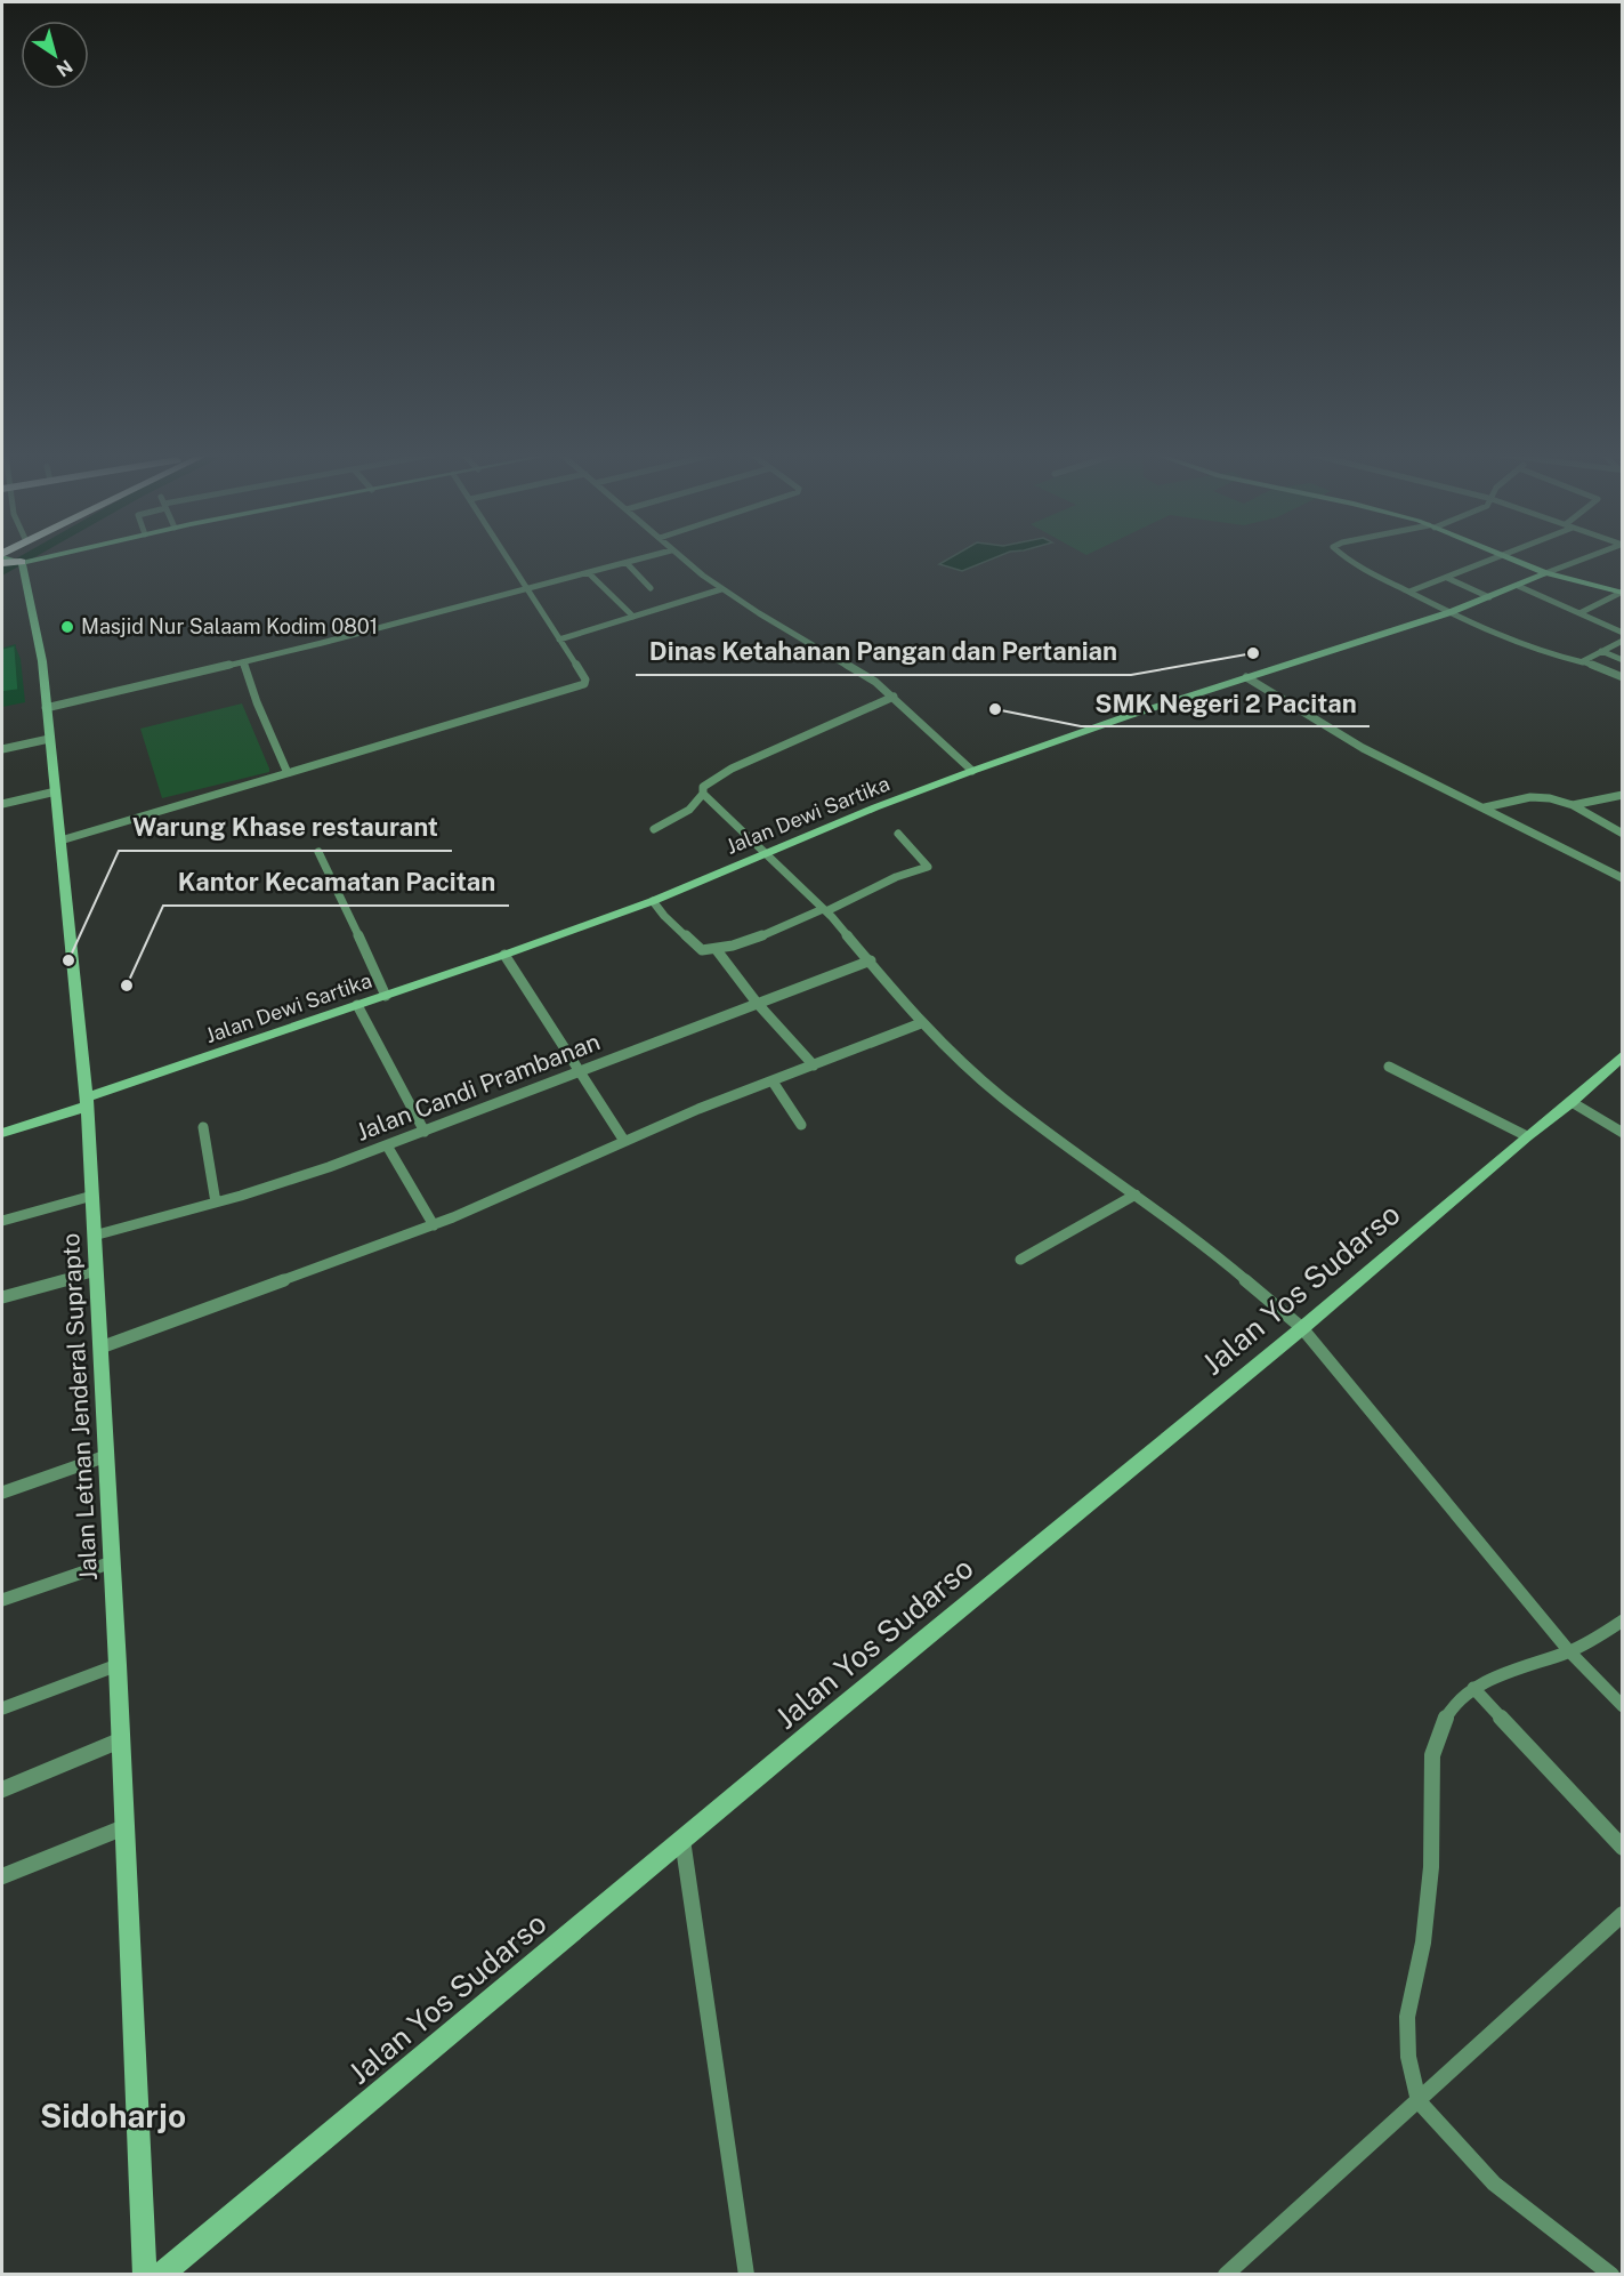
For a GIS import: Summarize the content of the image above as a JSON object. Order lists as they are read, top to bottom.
{
  "streets": {
    "street": [
      "Jalan Dewi Sartika",
      "Jalan Candi Prambanan",
      "Jalan Yos Sudarso",
      "Jalan Letnan Jenderal Suprapto"
    ]
  },
  "crossings": [
    ["Jalan Dewi Sartika", "Jalan Letnan Jenderal Suprapto"],
    ["Jalan Candi Prambanan", "Jalan Letnan Jenderal Suprapto"]
  ],
  "districts": ["Sidoharjo"],
  "places": [
    "Masjid Nur Salaam Kodim 0801",
    "Dinas Ketahanan Pangan dan Pertanian",
    "SMK Negeri 2 Pacitan",
    "Warung Khase restaurant",
    "Kantor Kecamatan Pacitan"
  ],
  "north": "bottom right"
}
